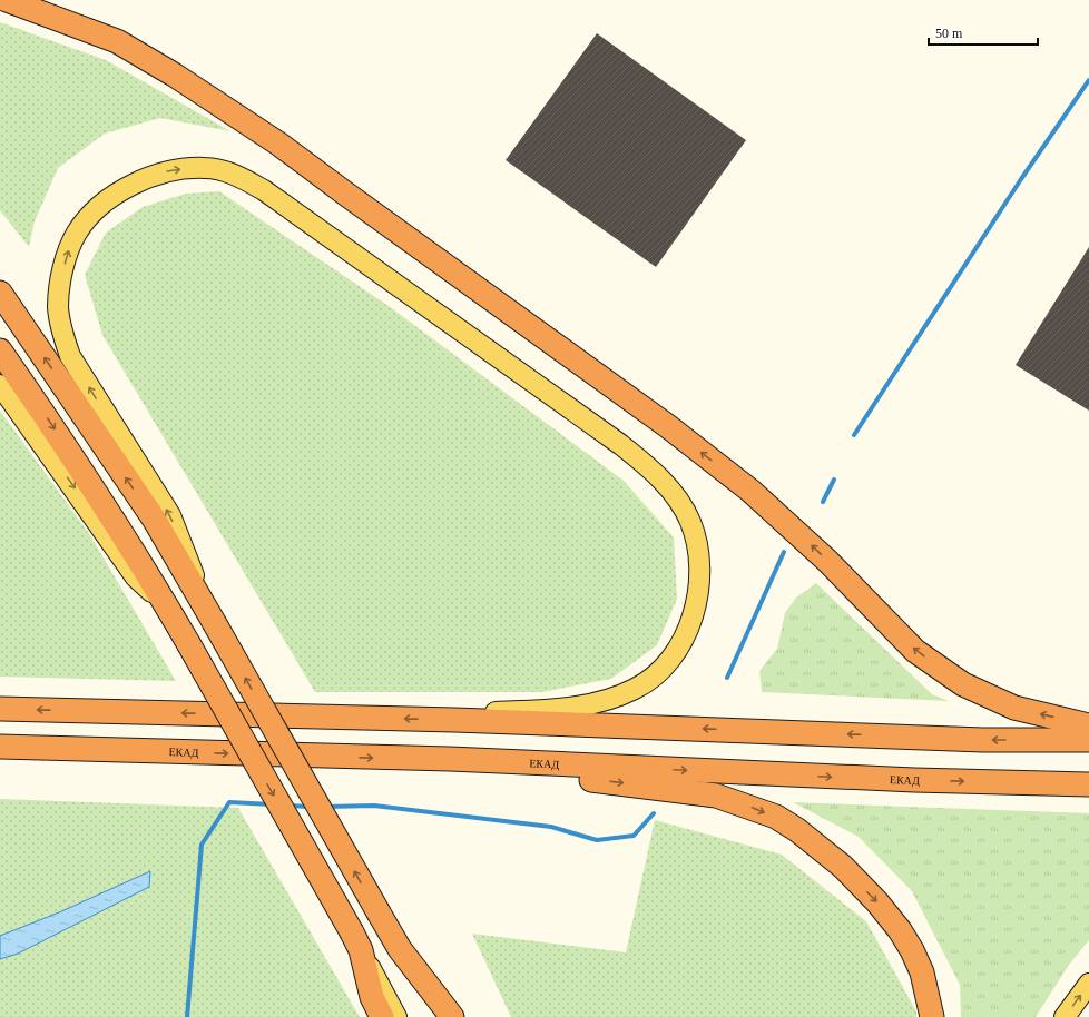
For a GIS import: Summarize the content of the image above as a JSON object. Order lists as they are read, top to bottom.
{
  "streets": {
    "highway": ["ЕКАД"]
  },
  "scale_bar": "50 m"
}
